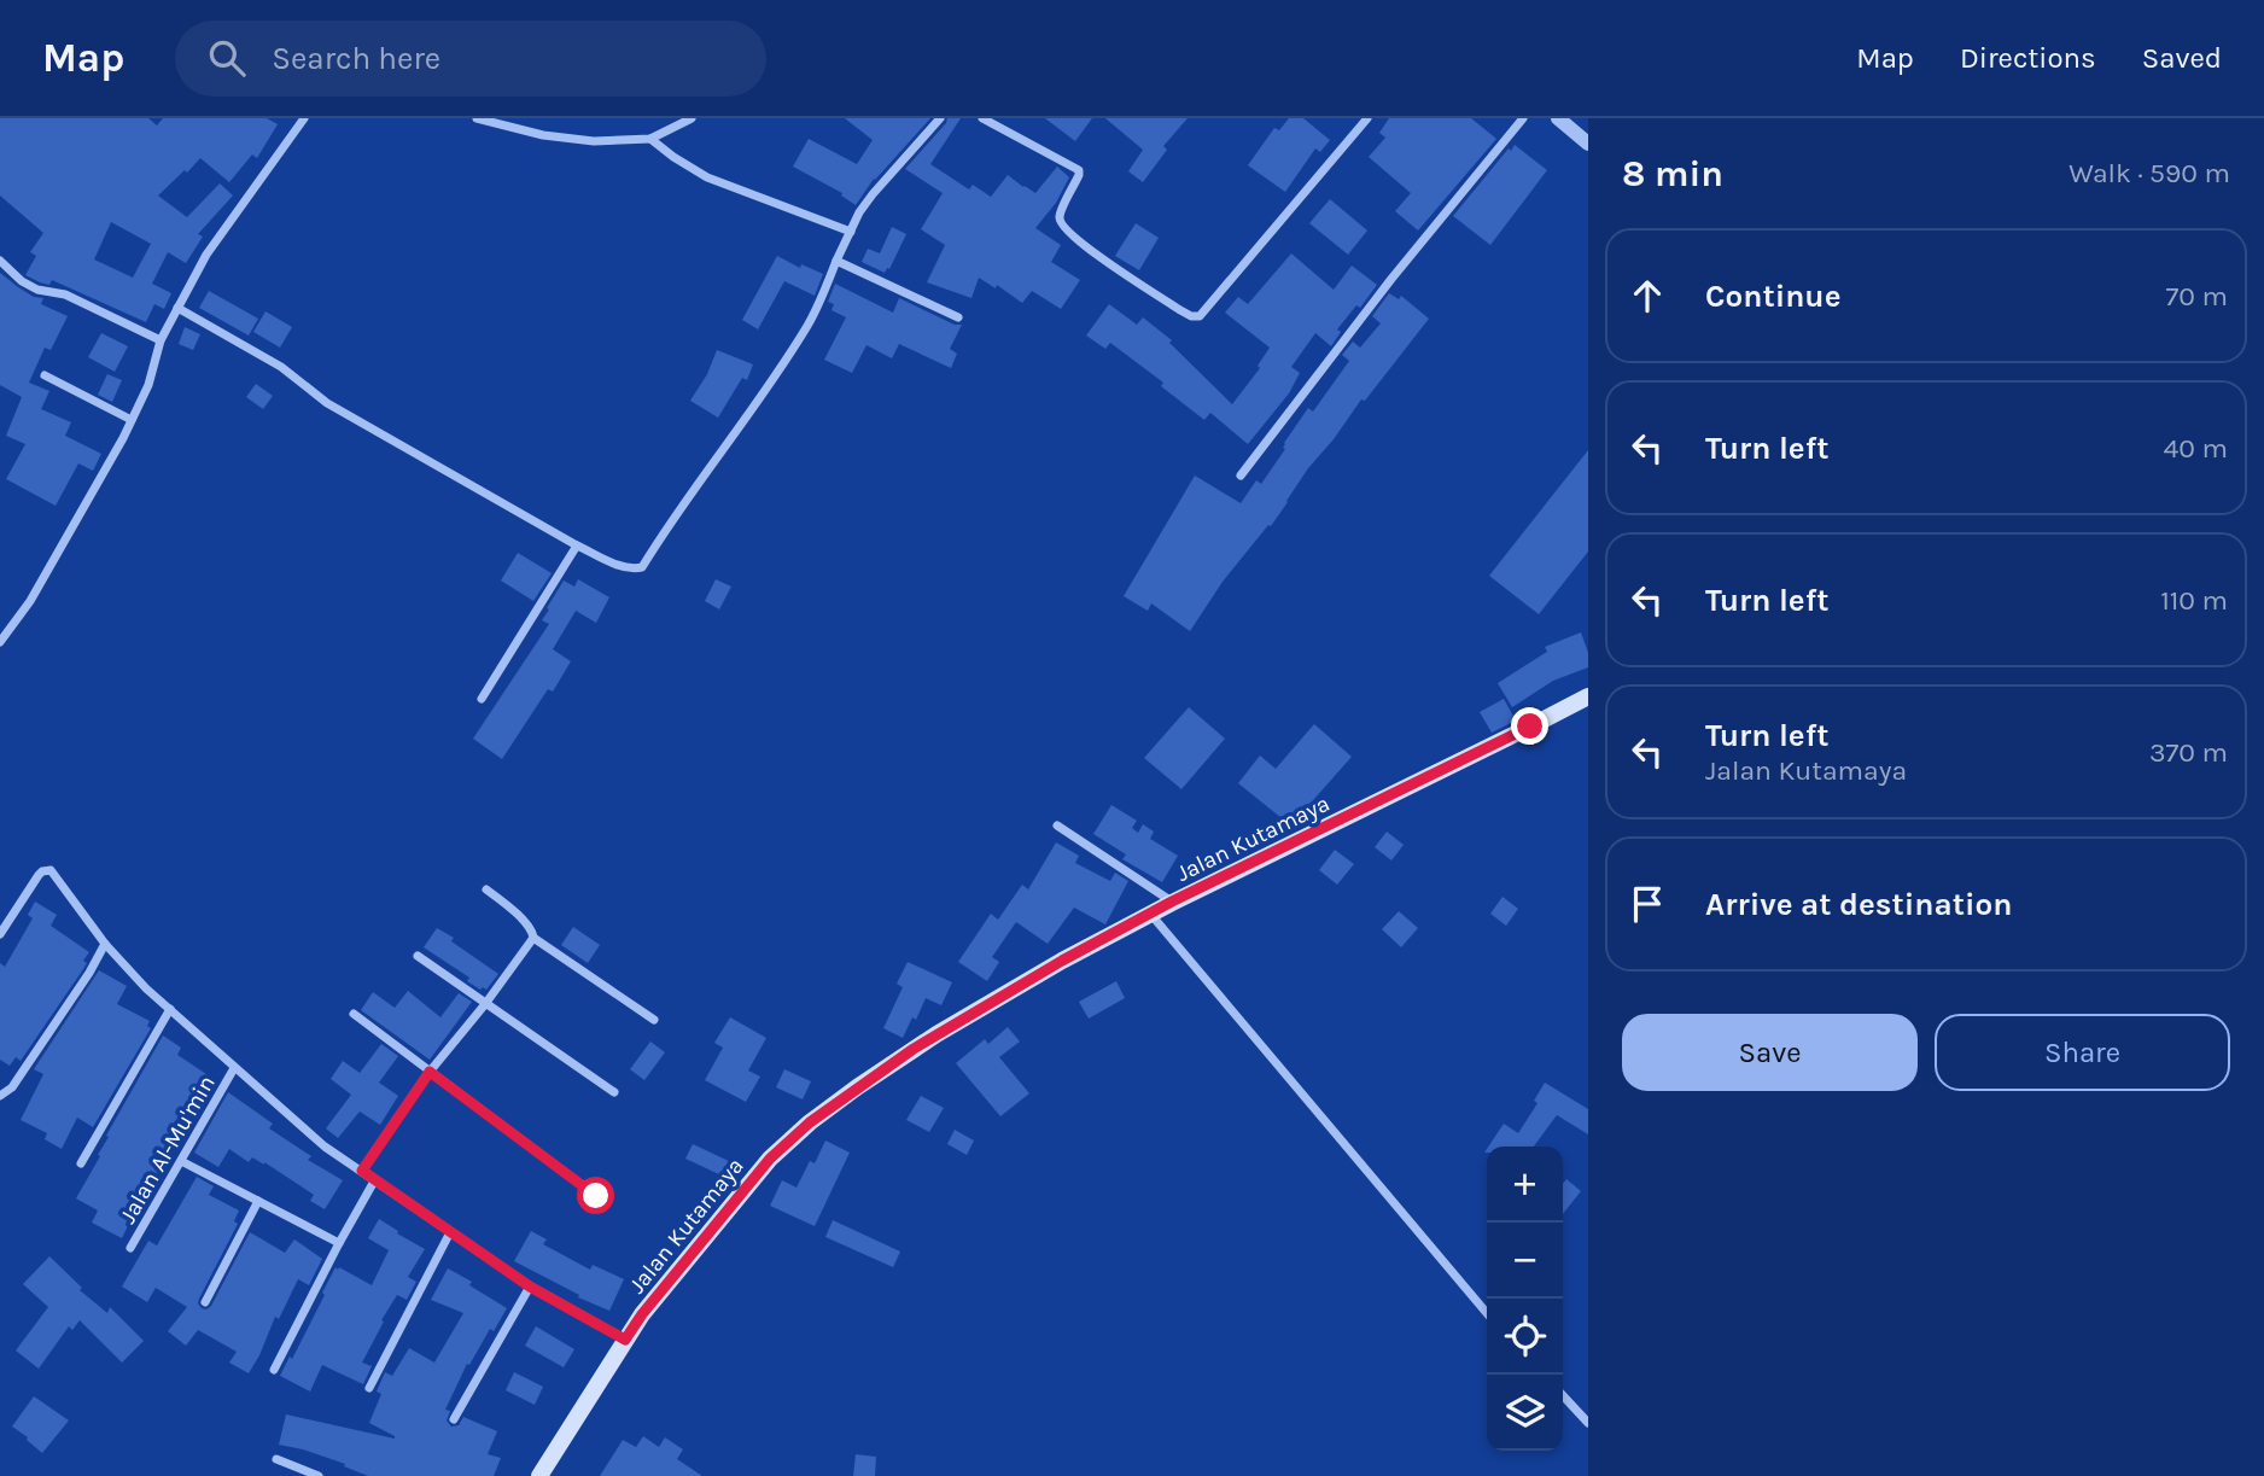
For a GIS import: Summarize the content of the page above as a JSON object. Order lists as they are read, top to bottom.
{
  "streets": {
    "main road": ["Jalan Kutamaya"],
    "street": ["Jalan Al-Mu'min"]
  },
  "page": {
    "header": "Map",
    "search": "Search here",
    "nav": ["Map", "Directions", "Saved"],
    "heading": ["8 min", "Walk · 590 m"],
    "list": [
      ["Continue", "70 m"],
      ["Turn left", "40 m"],
      ["Turn left", "110 m"],
      ["Turn left", "Jalan Kutamaya", "370 m"],
      "Arrive at destination"
    ],
    "buttons": ["Save", "Share"],
    "map_buttons": ["+", "−"]
  }
}
